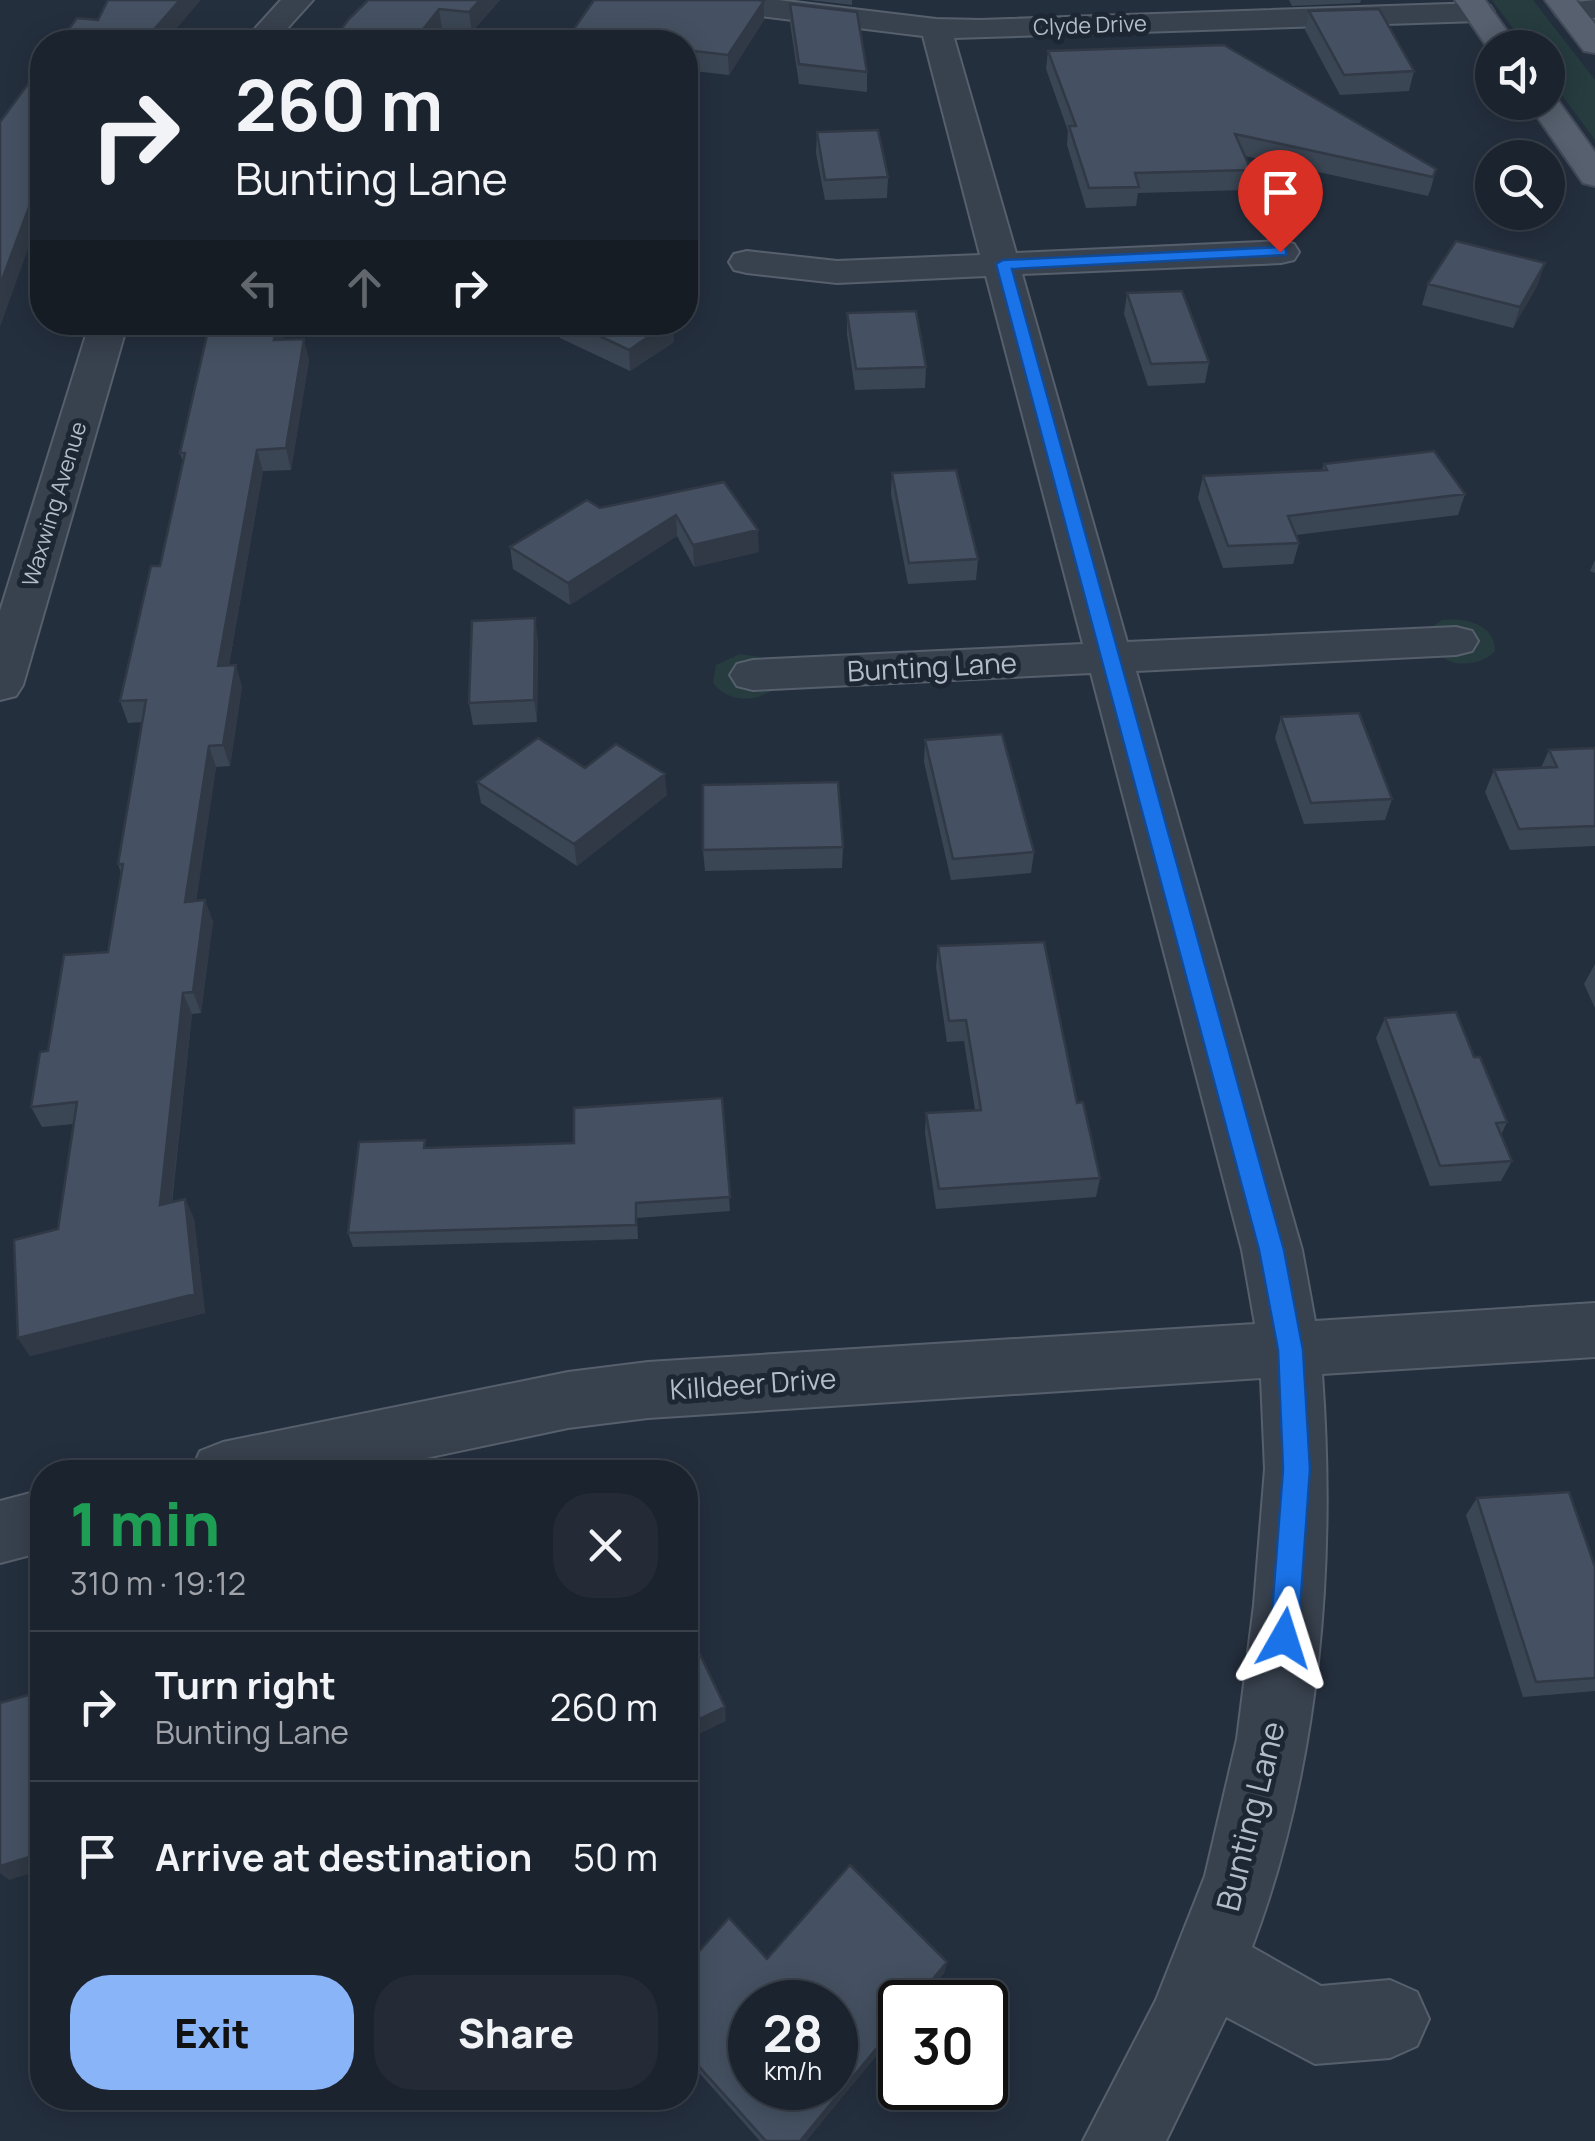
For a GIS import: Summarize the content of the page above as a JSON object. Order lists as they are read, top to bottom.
{
  "streets": {
    "street": [
      "Clyde Drive",
      "Waxwing Avenue",
      "Bunting Lane",
      "Killdeer Drive"
    ]
  },
  "crossings": [
    ["Clyde Drive", "Bunting Lane"],
    ["Bunting Lane", "Killdeer Drive"]
  ],
  "page": {
    "turn": ["260 m", "Bunting Lane"],
    "heading": ["1 min", "310 m · 19:12"],
    "list": [
      {
        "name": "Turn right",
        "note": "Bunting Lane",
        "value": "260 m"
      },
      {
        "name": "Arrive at destination",
        "value": "50 m"
      }
    ],
    "buttons": ["Exit", "Share"],
    "speed": "28 km/h",
    "limit": "30"
  }
}
